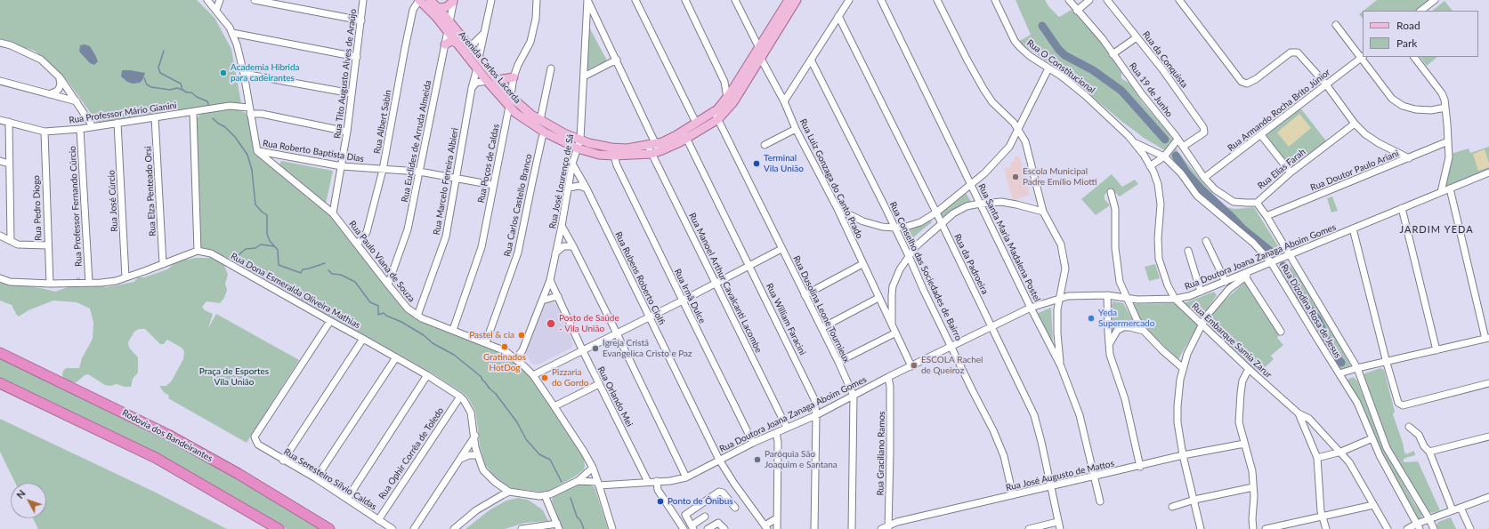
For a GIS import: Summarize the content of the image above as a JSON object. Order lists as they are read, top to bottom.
{
  "streets": {
    "highway": ["Rodovia dos Bandeirantes"],
    "main road": ["Avenida Carlos Lacerda"],
    "street": [
      "Rua da Conquista",
      "Rua O Constitucional",
      "Rua Tito Augusto Alves de Araújo",
      "Rua 19 de Junho",
      "Rua Armando Rocha Brito Júnior",
      "Rua Professor Mário Gianini",
      "Rua Albert Sabin",
      "Rua Euclides de Arruda Almeida",
      "Rua Roberto Baptista Dias",
      "Rua Poços de Caldas",
      "Rua Elias Farah",
      "Rua Doutor Paulo Ariani",
      "Rua Luiz Gonzaga do Canto Prado",
      "Rua Marcelo Ferreira Albieri",
      "Rua José Lourenço de Sá",
      "Rua Elza Penteado Orsi",
      "Rua José Cúrcio",
      "Rua Carlos Castello Branco",
      "Rua Professor Fernando Cúrcio",
      "Rua Pedro Diogo",
      "Rua Santa Maria Madalena Postel",
      "Rua Doutora Joana Zanaga Aboim Gomes",
      "Rua Paulo Viana de Souza",
      "Rua da Padroeira",
      "Rua Conselho das Sociedades de Bairro",
      "Rua Rubens Roberto Ciolfi",
      "Rua Manoel Arthur Cavalcanti Lacombe",
      "Rua Dona Esmeralda Oliveira Mathias",
      "Rua Irmã Dulce",
      "Rua Dusolina Leone Tournieux",
      "Rua Dizodina Rosa de Jesus",
      "Rua William Faracini",
      "Rua Embarque Samia Zarur",
      "Rua Orlando Mei",
      "Rua Ophir Corrêa de Toledo",
      "Rua Graciliano Ramos",
      "Rua José Augusto de Mattos",
      "Rua Seresteiro Sílvio Caldas"
    ]
  },
  "crossings": [
    ["Rua da Conquista", "Rua 19 de Junho"],
    ["Rua O Constitucional", "Rua Dizodina Rosa de Jesus"],
    ["Rua O Constitucional", "Rua Embarque Samia Zarur"],
    ["Avenida Carlos Lacerda", "Rua Albert Sabin"],
    ["Avenida Carlos Lacerda", "Rua Euclides de Arruda Almeida"],
    ["Avenida Carlos Lacerda", "Rua Poços de Caldas"],
    ["Avenida Carlos Lacerda", "Rua Luiz Gonzaga do Canto Prado"],
    ["Avenida Carlos Lacerda", "Rua Marcelo Ferreira Albieri"],
    ["Avenida Carlos Lacerda", "Rua José Lourenço de Sá"],
    ["Avenida Carlos Lacerda", "Rua Carlos Castello Branco"],
    ["Avenida Carlos Lacerda", "Rua Manoel Arthur Cavalcanti Lacombe"],
    ["Avenida Carlos Lacerda", "Rua Irmã Dulce"],
    ["Avenida Carlos Lacerda", "Rua Dusolina Leone Tournieux"],
    ["Avenida Carlos Lacerda", "Rua William Faracini"],
    ["Rua Tito Augusto Alves de Araújo", "Rua Roberto Baptista Dias"],
    ["Rua Tito Augusto Alves de Araújo", "Rua Paulo Viana de Souza"],
    ["Rua 19 de Junho", "Rua Armando Rocha Brito Júnior"],
    ["Rua 19 de Junho", "Rua Elias Farah"],
    ["Rua Professor Mário Gianini", "Rua Elza Penteado Orsi"],
    ["Rua Professor Mário Gianini", "Rua José Cúrcio"],
    ["Rua Professor Mário Gianini", "Rua Professor Fernando Cúrcio"],
    ["Rua Professor Mário Gianini", "Rua Pedro Diogo"],
    ["Rua Albert Sabin", "Rua Roberto Baptista Dias"],
    ["Rua Albert Sabin", "Rua Paulo Viana de Souza"],
    ["Rua Euclides de Arruda Almeida", "Rua Roberto Baptista Dias"],
    ["Rua Euclides de Arruda Almeida", "Rua Paulo Viana de Souza"],
    ["Rua Roberto Baptista Dias", "Rua Poços de Caldas"],
    ["Rua Roberto Baptista Dias", "Rua Marcelo Ferreira Albieri"],
    ["Rua Roberto Baptista Dias", "Rua Paulo Viana de Souza"],
    ["Rua Poços de Caldas", "Rua Paulo Viana de Souza"],
    ["Rua Luiz Gonzaga do Canto Prado", "Rua Doutora Joana Zanaga Aboim Gomes"],
    ["Rua Marcelo Ferreira Albieri", "Rua Paulo Viana de Souza"],
    ["Rua José Lourenço de Sá", "Rua Paulo Viana de Souza"],
    ["Rua José Lourenço de Sá", "Rua Rubens Roberto Ciolfi"],
    ["Rua José Lourenço de Sá", "Rua Manoel Arthur Cavalcanti Lacombe"],
    ["Rua José Lourenço de Sá", "Rua Orlando Mei"],
    ["Rua Carlos Castello Branco", "Rua Paulo Viana de Souza"],
    ["Rua Santa Maria Madalena Postel", "Rua Doutora Joana Zanaga Aboim Gomes"],
    ["Rua Santa Maria Madalena Postel", "Rua José Augusto de Mattos"],
    ["Rua Doutora Joana Zanaga Aboim Gomes", "Rua Paulo Viana de Souza"],
    ["Rua Doutora Joana Zanaga Aboim Gomes", "Rua da Padroeira"],
    ["Rua Doutora Joana Zanaga Aboim Gomes", "Rua Conselho das Sociedades de Bairro"],
    ["Rua Doutora Joana Zanaga Aboim Gomes", "Rua Rubens Roberto Ciolfi"],
    ["Rua Doutora Joana Zanaga Aboim Gomes", "Rua Manoel Arthur Cavalcanti Lacombe"],
    ["Rua Doutora Joana Zanaga Aboim Gomes", "Rua Irmã Dulce"],
    ["Rua Doutora Joana Zanaga Aboim Gomes", "Rua Dusolina Leone Tournieux"],
    ["Rua Doutora Joana Zanaga Aboim Gomes", "Rua Dizodina Rosa de Jesus"],
    ["Rua Doutora Joana Zanaga Aboim Gomes", "Rua William Faracini"],
    ["Rua Doutora Joana Zanaga Aboim Gomes", "Rua Embarque Samia Zarur"],
    ["Rua Doutora Joana Zanaga Aboim Gomes", "Rua Orlando Mei"],
    ["Rua Doutora Joana Zanaga Aboim Gomes", "Rua Graciliano Ramos"],
    ["Rua da Padroeira", "Rua José Augusto de Mattos"],
    ["Rua Conselho das Sociedades de Bairro", "Rua José Augusto de Mattos"],
    ["Rua Dona Esmeralda Oliveira Mathias", "Rua Ophir Corrêa de Toledo"],
    ["Rua Dona Esmeralda Oliveira Mathias", "Rua Seresteiro Sílvio Caldas"],
    ["Rua Ophir Corrêa de Toledo", "Rua Seresteiro Sílvio Caldas"],
    ["Rua Graciliano Ramos", "Rua José Augusto de Mattos"]
  ],
  "districts": ["JARDIM YEDA"],
  "parks": ["Praça de Esportes Vila União"],
  "places": [
    "Academia Hibrida para cadeirantes",
    "Terminal Vila União",
    "Escola Municipal Padre Emílio Miotti",
    "Yeda Supermercado",
    "Posto de Saúde - Vila União",
    "Pastel & cia",
    "Gratinados HotDog",
    "Igreja Cristã Evangelica Cristo e Paz",
    "ESCOLA Rachel de Queiroz",
    "Pizzaria do Gordo",
    "Paróquia São Joaquim e Santana",
    "Ponto de Ônibus"
  ],
  "legend": ["Road", "Park"],
  "north": "top left"
}
